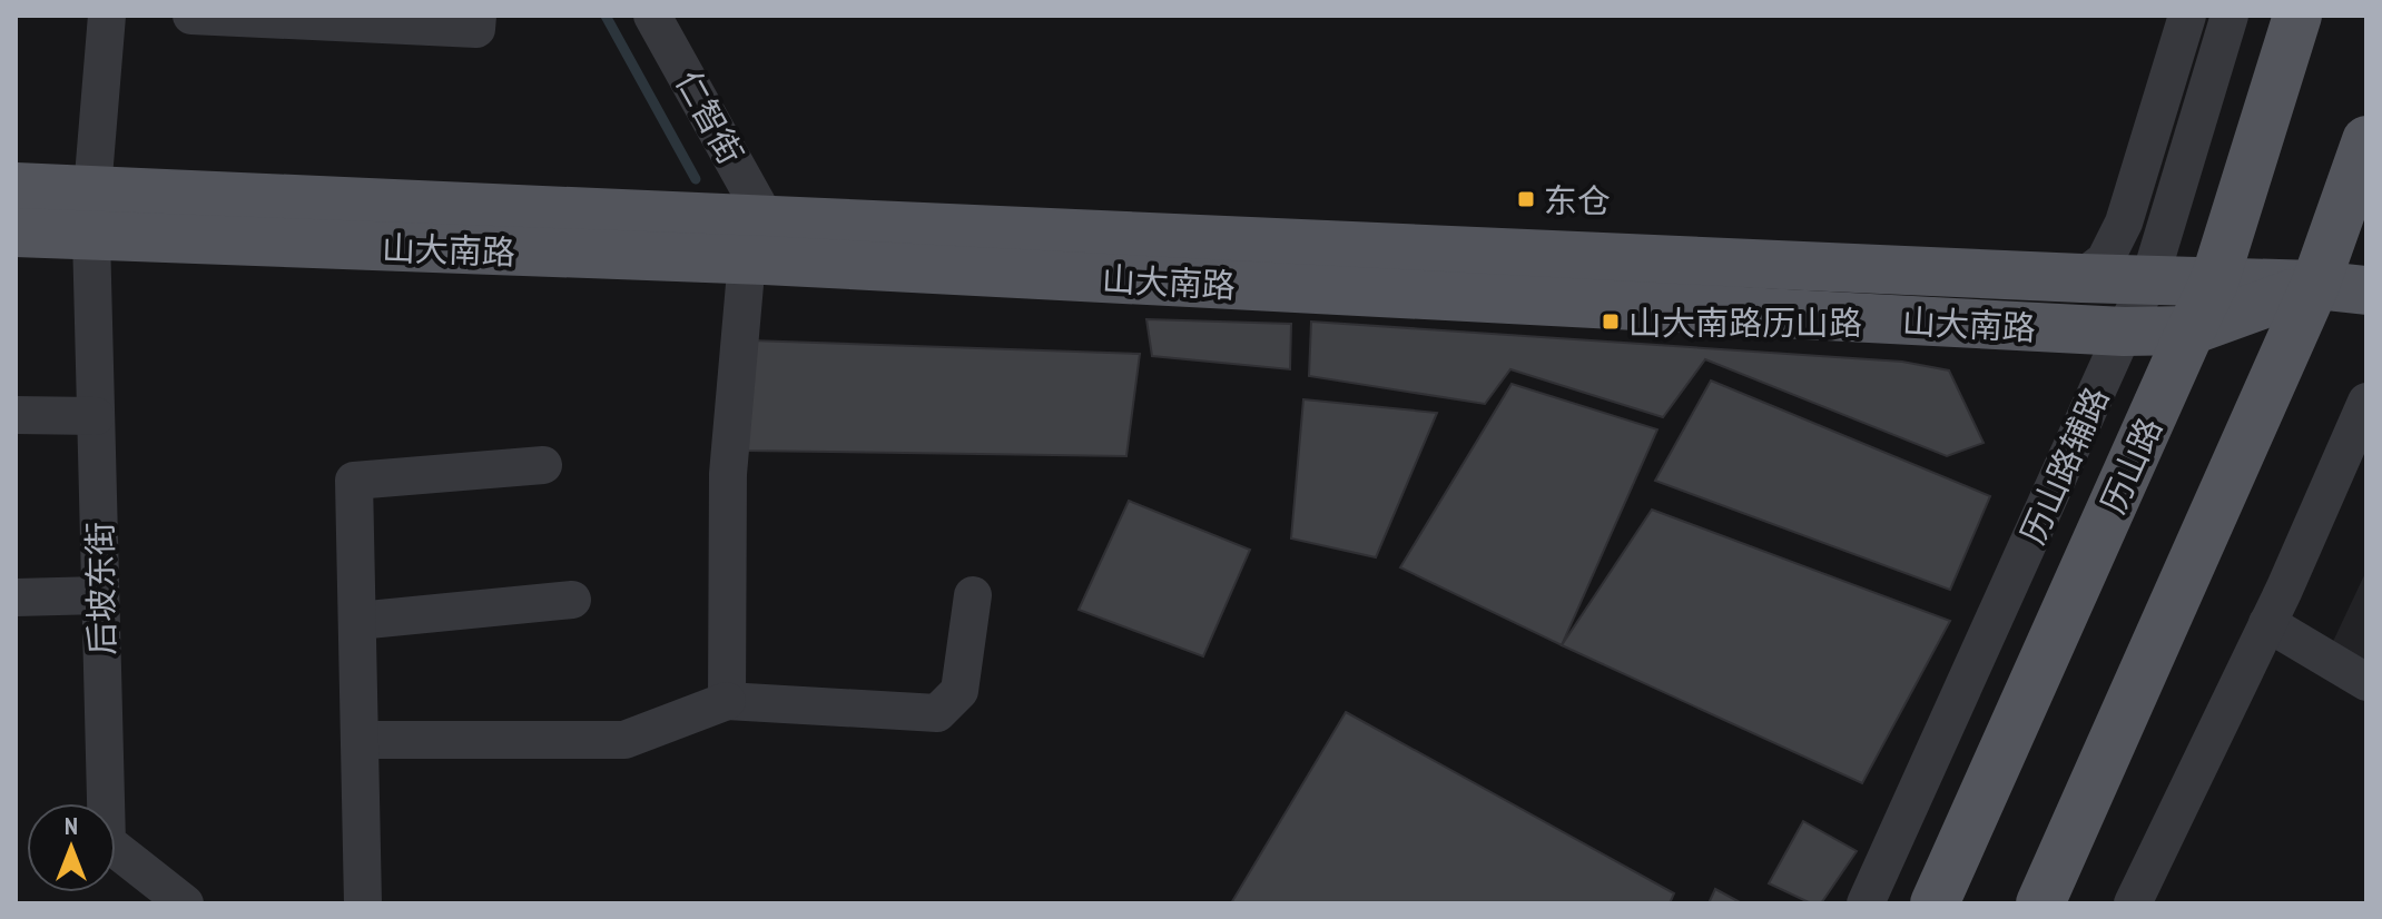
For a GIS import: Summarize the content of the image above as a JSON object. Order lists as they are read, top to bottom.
{
  "streets": {
    "main road": ["山大南路", "历山路"],
    "street": ["仁智街", "历山路辅路", "后坡东街"]
  },
  "crossings": [
    ["仁智街", "山大南路"],
    ["山大南路", "历山路辅路"],
    ["山大南路", "历山路"],
    ["山大南路", "后坡东街"]
  ],
  "places": {
    "transit": ["东仓", "山大南路历山路"]
  },
  "north": "top"
}
